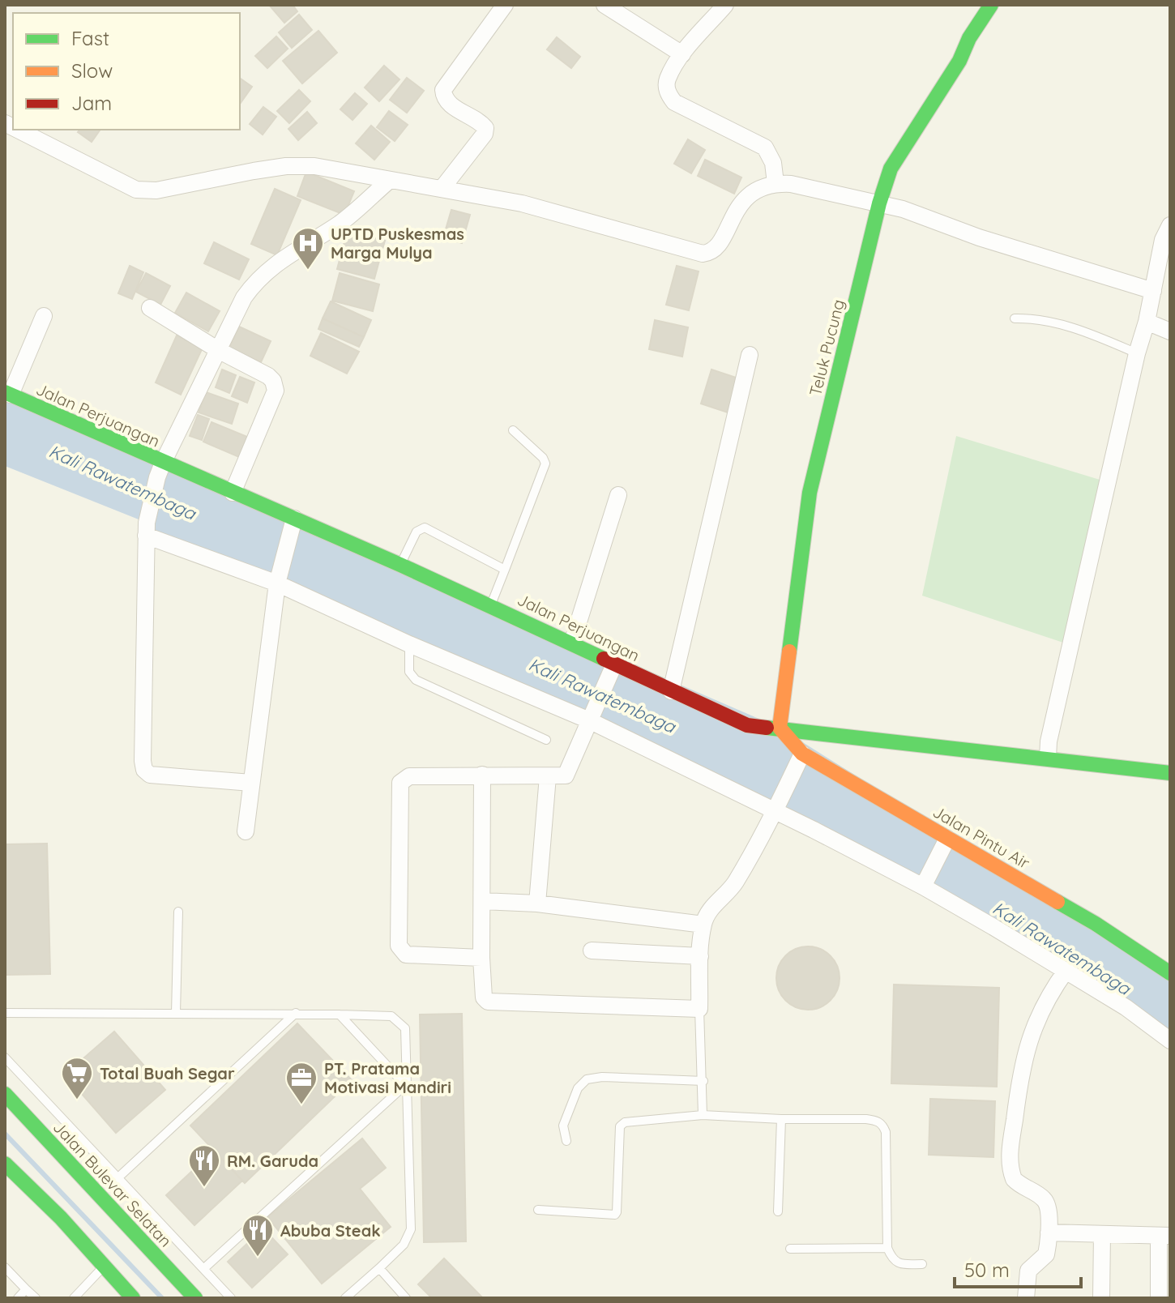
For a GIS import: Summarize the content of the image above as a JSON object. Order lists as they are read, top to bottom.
{
  "streets": {
    "main road": [
      "Teluk Pucung",
      "Jalan Perjuangan",
      "Jalan Pintu Air",
      "Jalan Bulevar Selatan"
    ]
  },
  "crossings": [
    ["Teluk Pucung", "Jalan Perjuangan"],
    ["Teluk Pucung", "Jalan Pintu Air"],
    ["Jalan Perjuangan", "Jalan Pintu Air"]
  ],
  "water": ["Kali Rawatembaga"],
  "places": {
    "hospital": ["UPTD Puskesmas Marga Mulya"],
    "supermarket": ["Total Buah Segar"],
    "office": ["PT. Pratama Motivasi Mandiri"],
    "restaurant": ["RM. Garuda", "Abuba Steak"]
  },
  "legend": ["Fast", "Slow", "Jam"],
  "scale_bar": "50 m"
}
